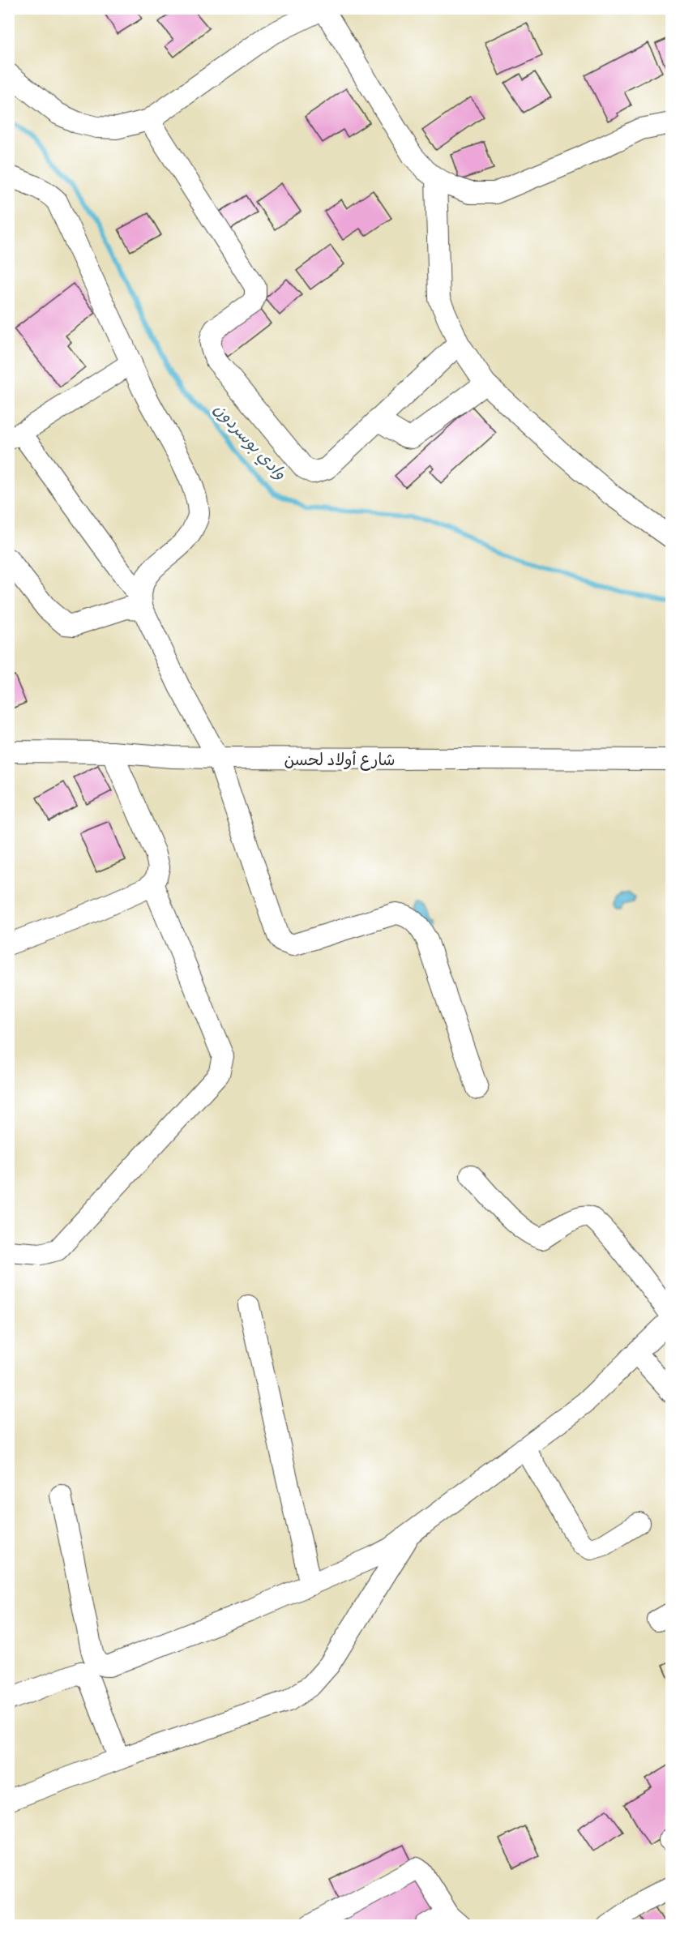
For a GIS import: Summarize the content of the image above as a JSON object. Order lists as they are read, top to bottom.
{
  "streets": {
    "street": ["شارع أولاد لحسن"]
  },
  "water": ["وادي بوسردون"]
}
